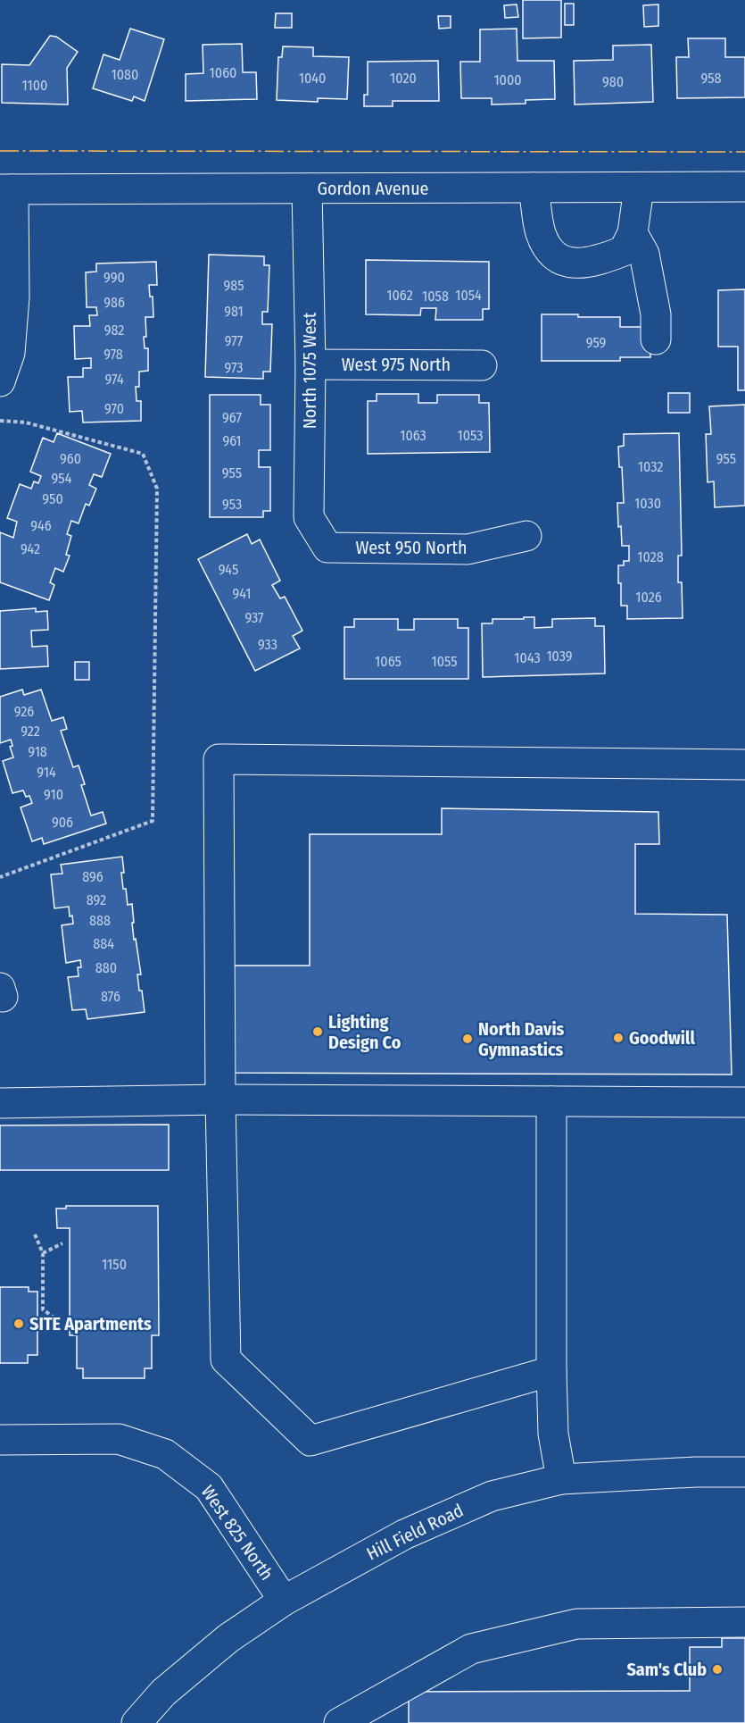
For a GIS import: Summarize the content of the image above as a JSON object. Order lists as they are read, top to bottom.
{
  "streets": {
    "main road": [
      "Gordon Avenue",
      "West 975 North",
      "North 1075 West",
      "West 950 North",
      "Hill Field Road",
      "West 825 North"
    ]
  },
  "crossings": [
    ["Gordon Avenue", "North 1075 West"],
    ["West 975 North", "North 1075 West"],
    ["North 1075 West", "West 950 North"],
    ["Hill Field Road", "West 825 North"]
  ],
  "places": [
    "Lighting Design Co",
    "Goodwill",
    "North Davis Gymnastics",
    "SITE Apartments",
    "Sam's Club"
  ],
  "house_numbers": [
    "1060",
    "1080",
    "1040",
    "1020",
    "958",
    "1000",
    "980",
    "1100",
    "990",
    "985",
    "1062",
    "1054",
    "1058",
    "986",
    "981",
    "982",
    "977",
    "959",
    "978",
    "973",
    "974",
    "970",
    "967",
    "1063",
    "1053",
    "961",
    "960",
    "955",
    "1032",
    "955",
    "954",
    "950",
    "1030",
    "953",
    "946",
    "942",
    "1028",
    "945",
    "941",
    "1026",
    "937",
    "933",
    "1039",
    "1043",
    "1065",
    "1055",
    "926",
    "922",
    "918",
    "914",
    "910",
    "906",
    "896",
    "892",
    "888",
    "884",
    "880",
    "876",
    "1150"
  ]
}
